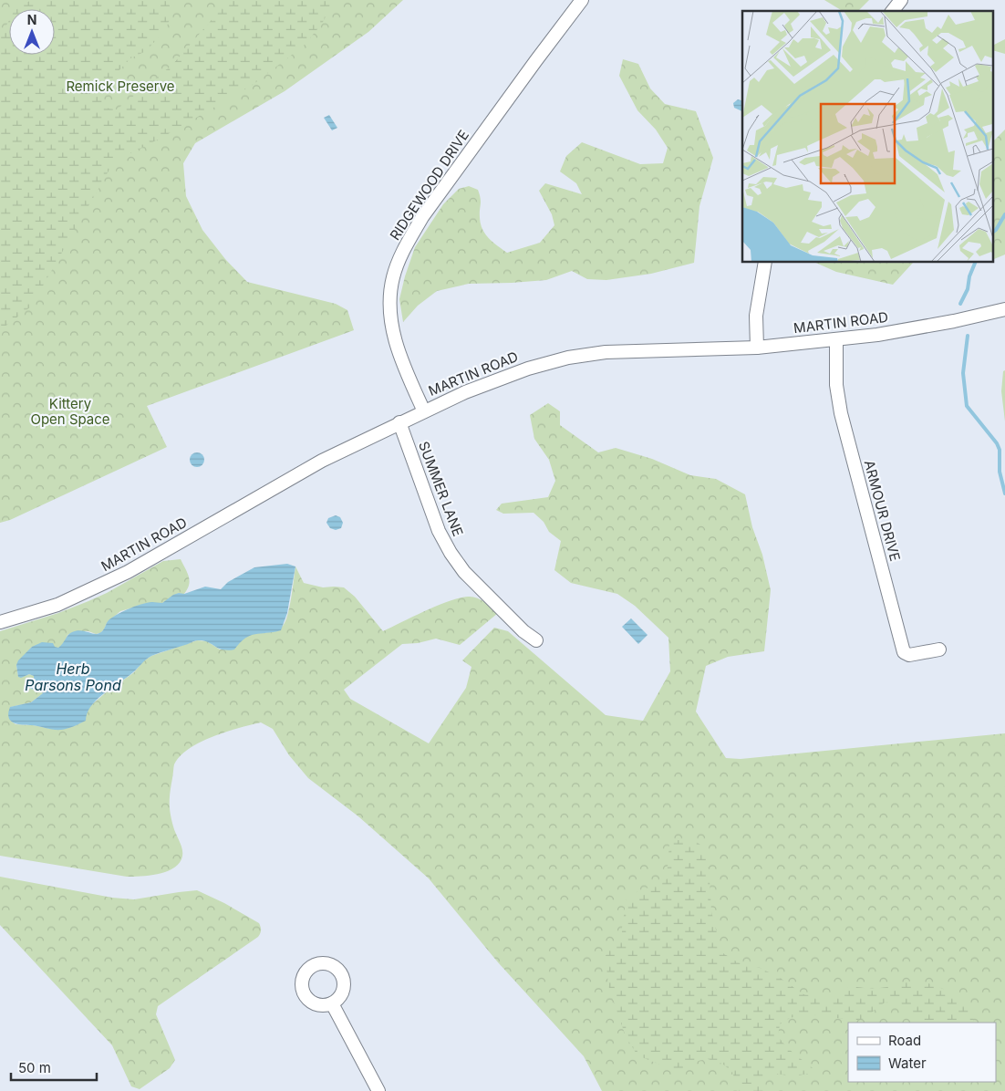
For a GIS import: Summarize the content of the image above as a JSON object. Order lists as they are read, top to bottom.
{
  "streets": {
    "street": [
      "RIDGEWOOD DRIVE",
      "MARTIN ROAD",
      "SUMMER LANE",
      "ARMOUR DRIVE"
    ]
  },
  "crossings": [
    ["RIDGEWOOD DRIVE", "MARTIN ROAD"],
    ["MARTIN ROAD", "SUMMER LANE"],
    ["MARTIN ROAD", "ARMOUR DRIVE"]
  ],
  "water": ["Herb Parsons Pond"],
  "parks": ["Remick Preserve", "Kittery Open Space"],
  "legend": ["Road", "Water"],
  "scale_bar": "50 m",
  "north": "top"
}
